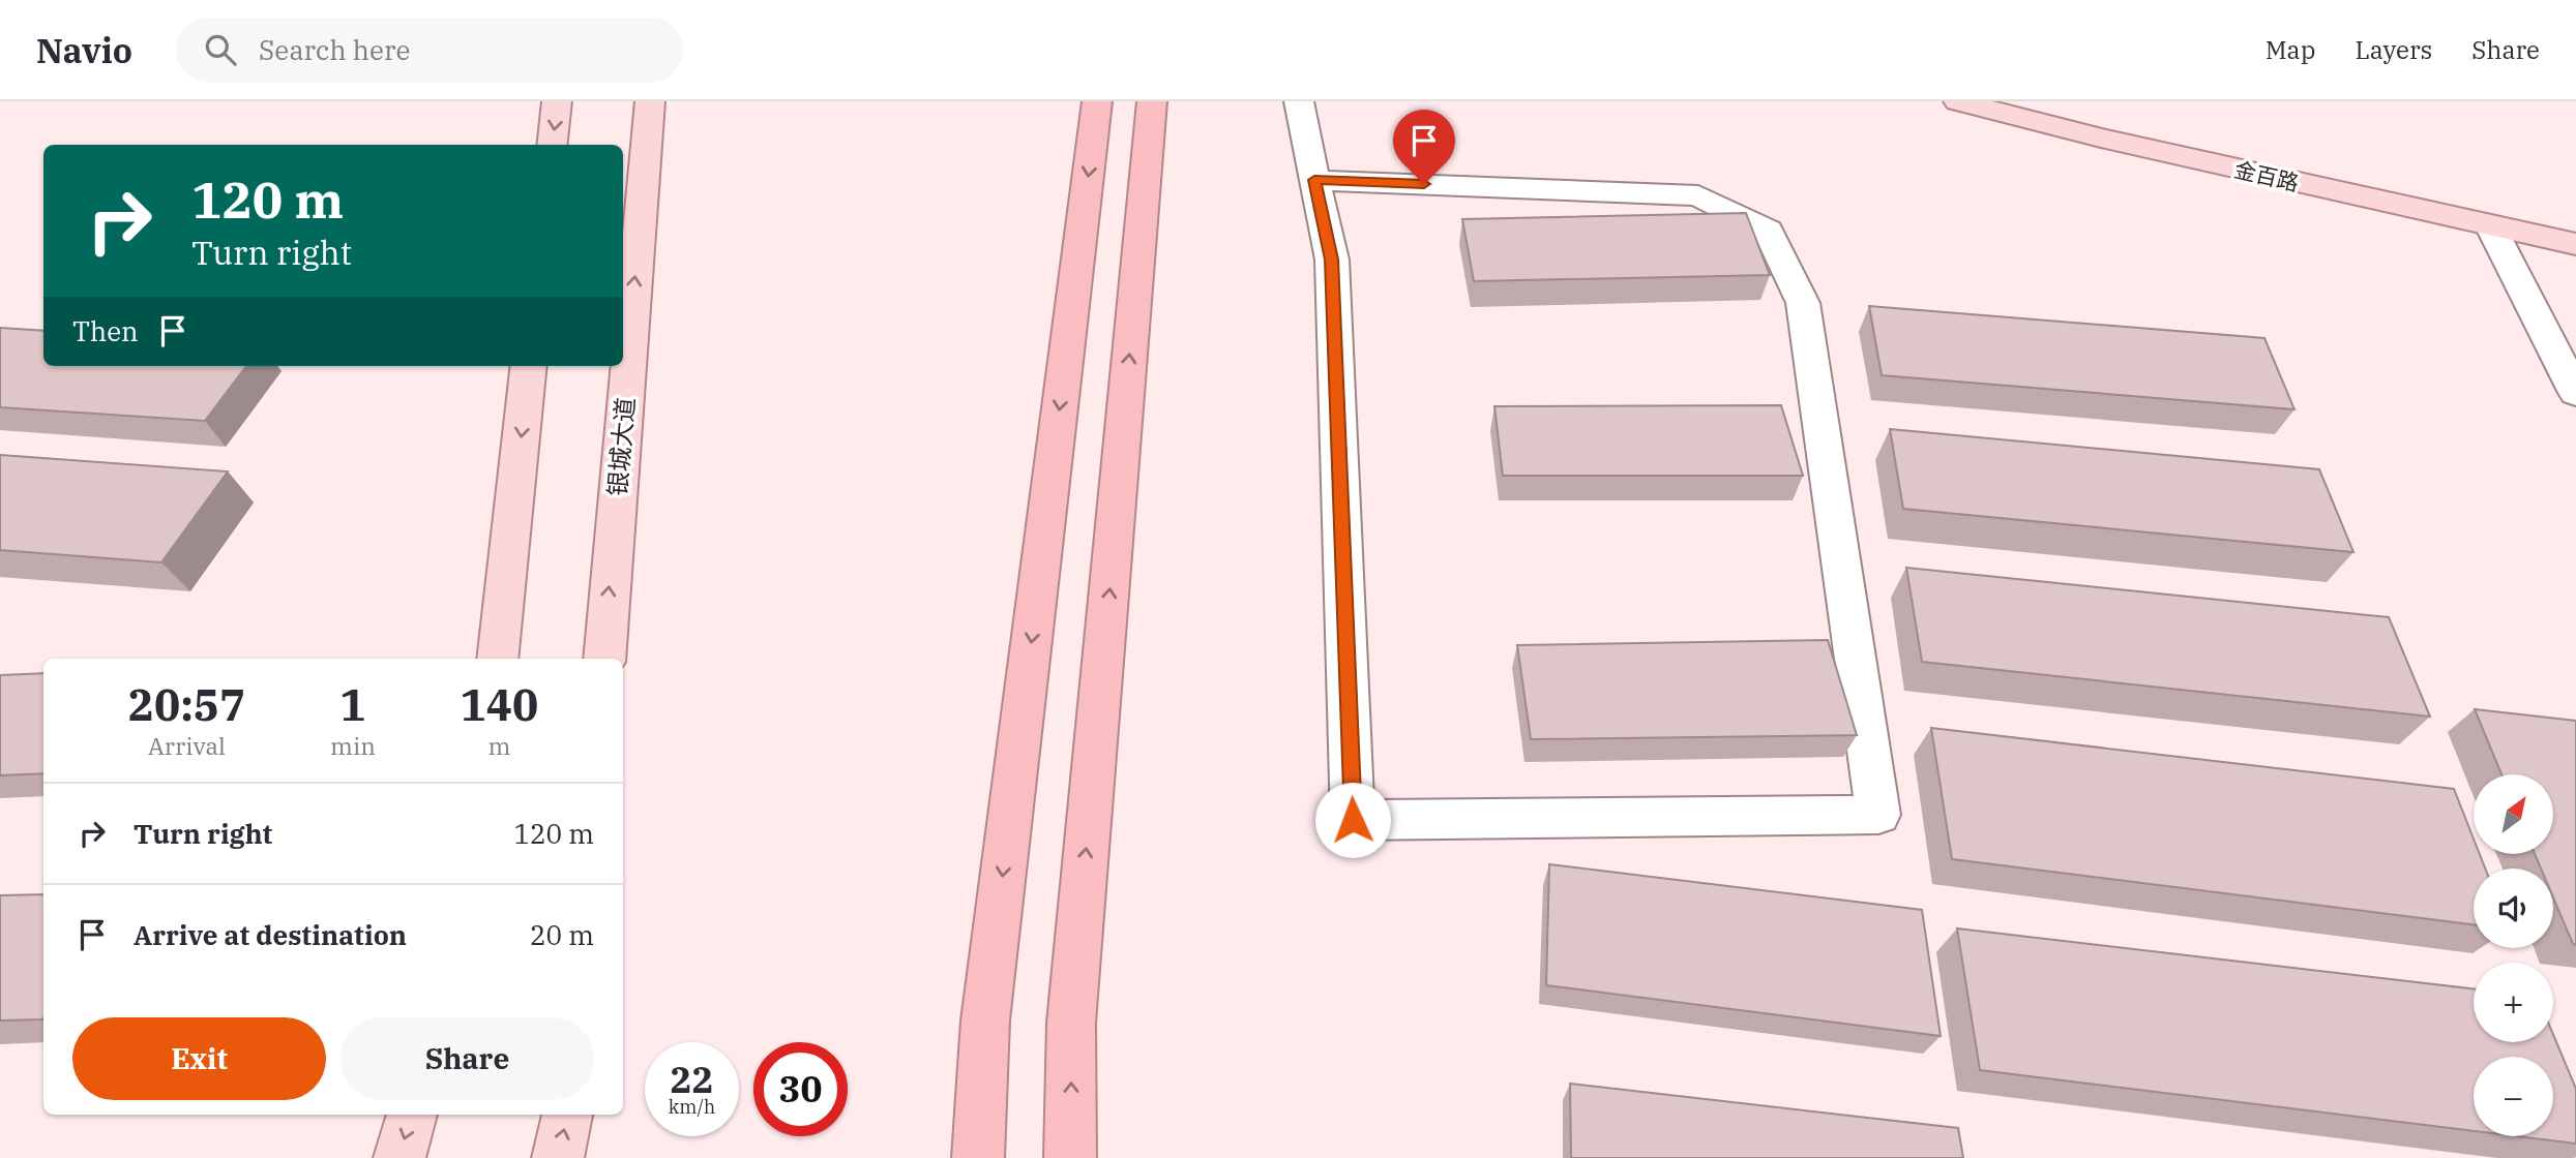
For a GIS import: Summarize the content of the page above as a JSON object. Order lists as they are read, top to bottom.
{
  "streets": {
    "main road": ["金百路", "银城大道"]
  },
  "north": "top right",
  "page": {
    "header": "Navio",
    "search": "Search here",
    "nav": ["Map", "Layers", "Share"],
    "turn": ["120 m", "Turn right"],
    "then": "Then",
    "eta": [
      "20:57",
      "Arrival",
      "1",
      "min",
      "140",
      "m"
    ],
    "map_buttons": ["+", "−"],
    "list": [
      {
        "name": "Turn right",
        "value": "120 m"
      },
      {
        "name": "Arrive at destination",
        "value": "20 m"
      }
    ],
    "buttons": ["Exit", "Share"],
    "speed": "22 km/h",
    "limit": "30"
  }
}
